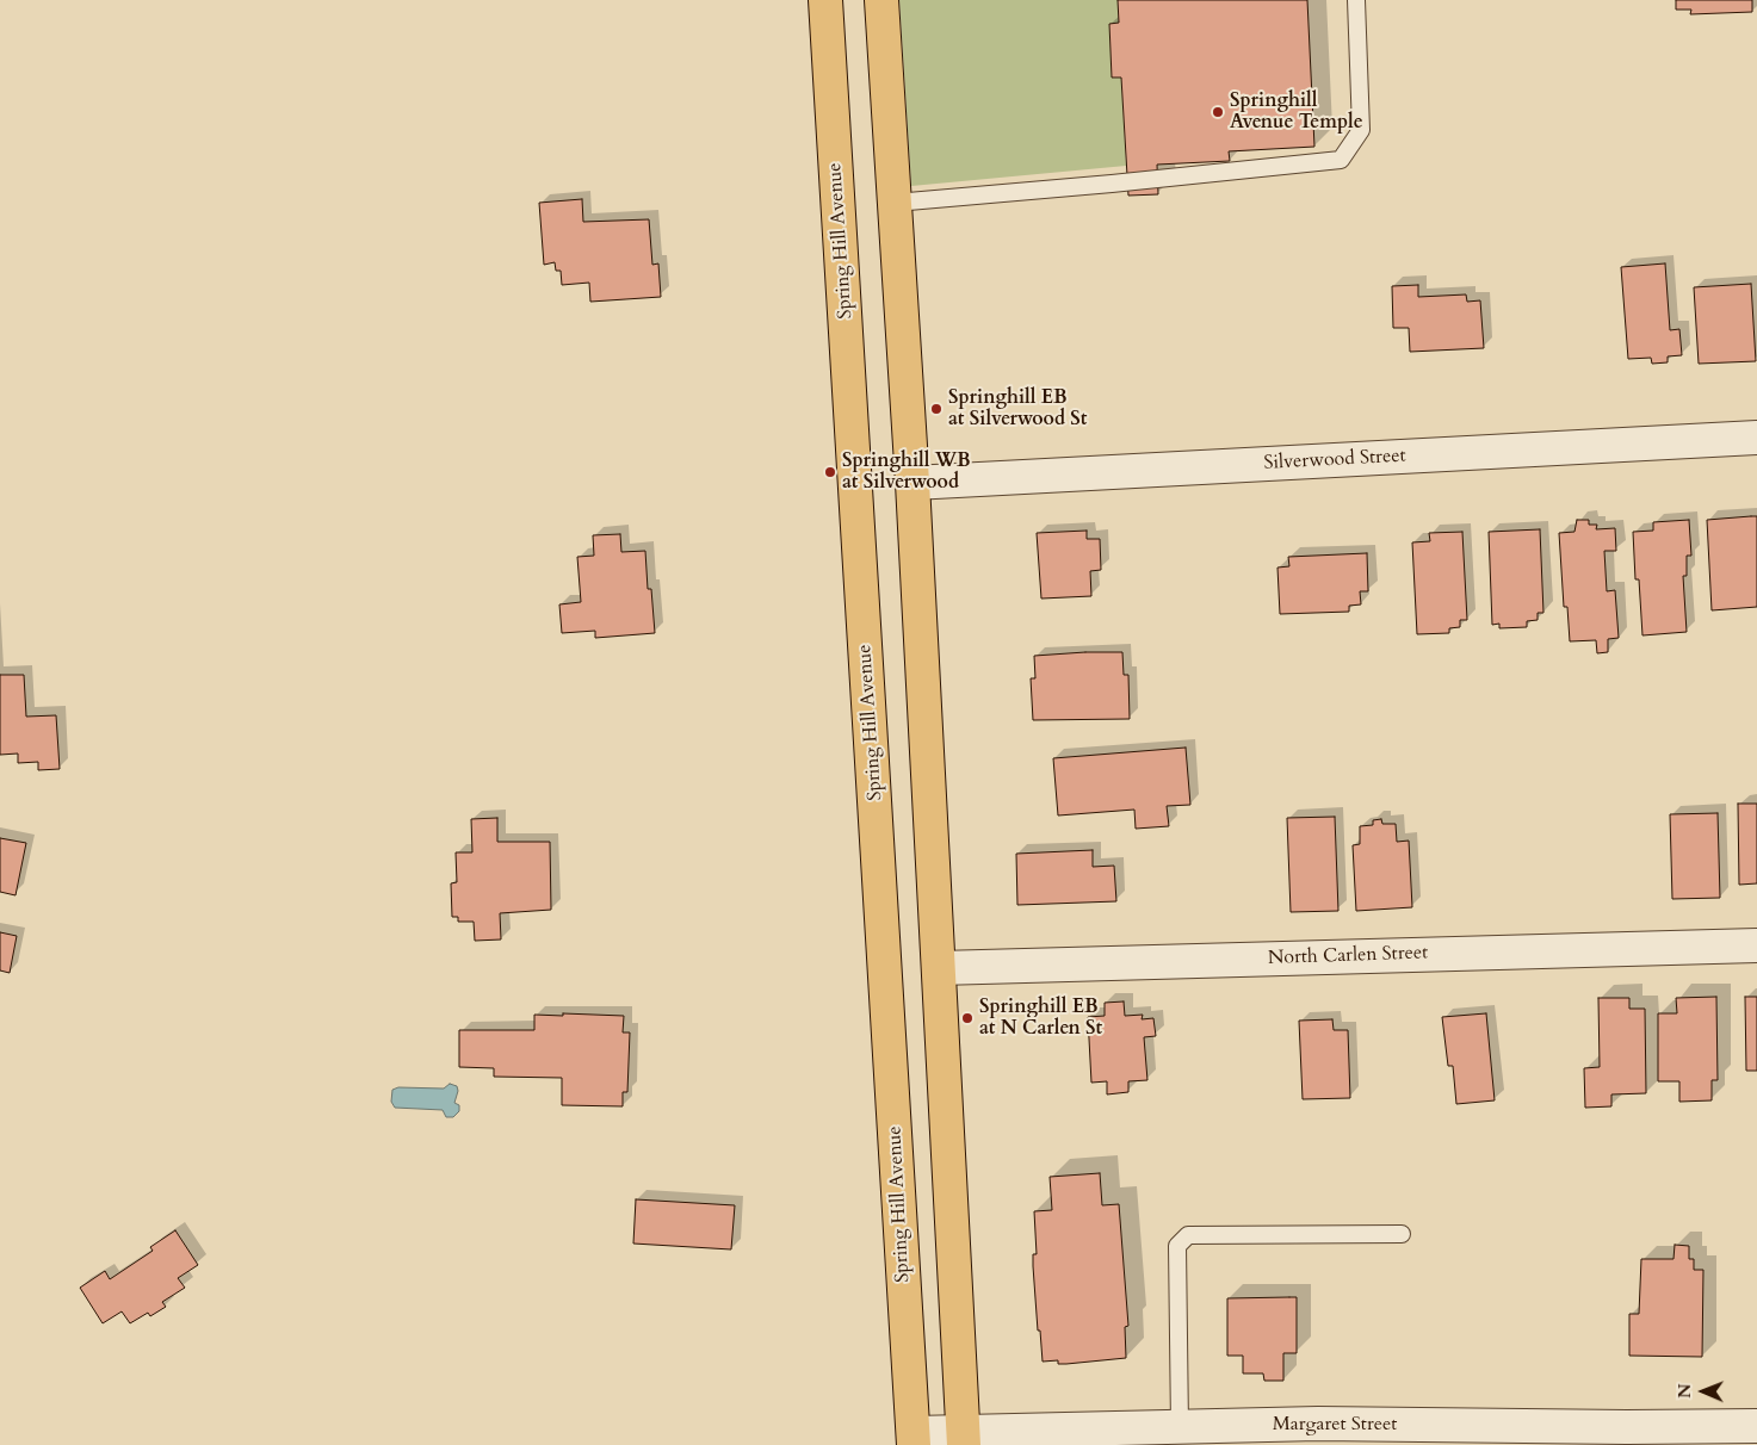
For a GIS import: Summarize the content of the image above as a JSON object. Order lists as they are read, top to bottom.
{
  "streets": {
    "main road": ["Spring Hill Avenue"],
    "street": ["Silverwood Street", "North Carlen Street", "Margaret Street"]
  },
  "crossings": [
    ["Spring Hill Avenue", "Margaret Street"]
  ],
  "places": [
    "Springhill Avenue Temple",
    "Springhill EB at Silverwood St",
    "Springhill WB at Silverwood",
    "Springhill EB at N Carlen St"
  ],
  "north": "left"
}
